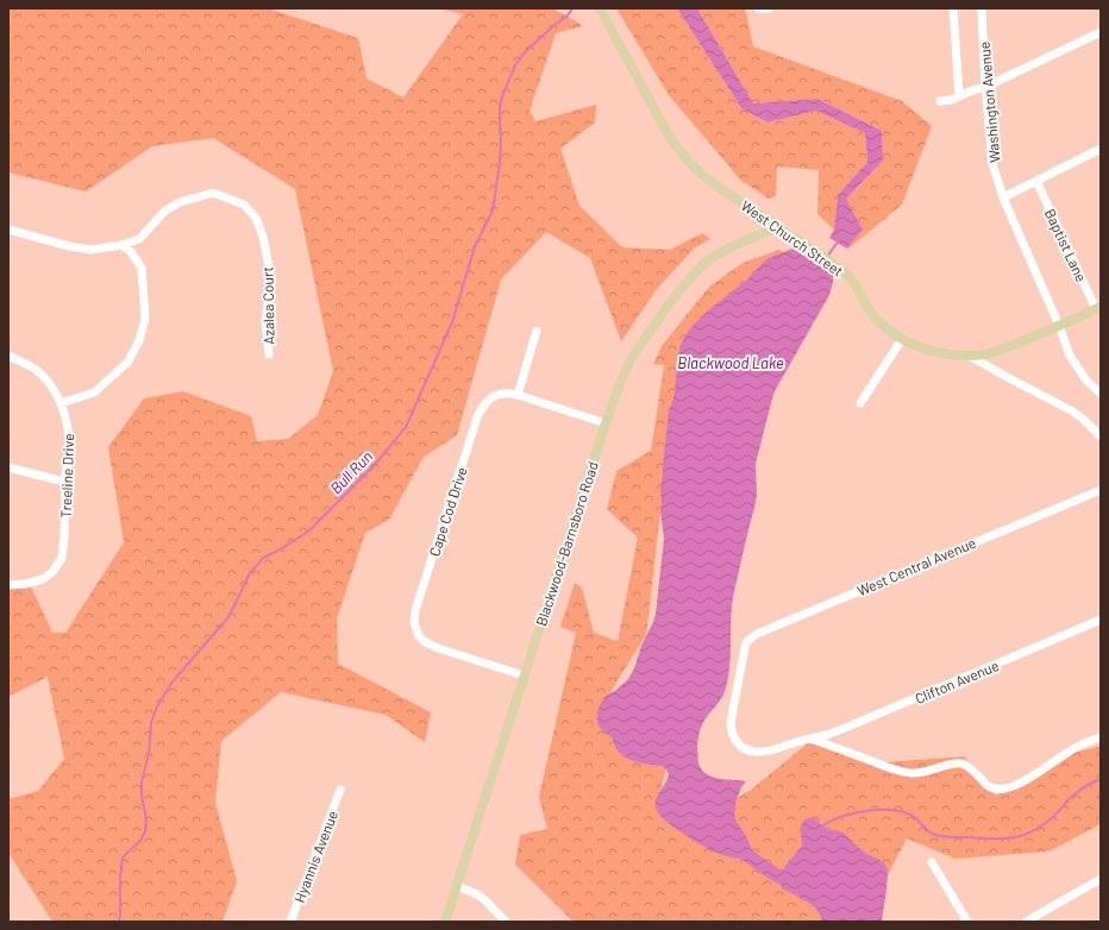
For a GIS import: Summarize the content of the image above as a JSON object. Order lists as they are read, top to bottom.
{
  "streets": {
    "main road": ["West Church Street", "Blackwood-Barnsboro Road"],
    "street": [
      "Washington Avenue",
      "Baptist Lane",
      "Azalea Court",
      "Treeline Drive",
      "Cape Cod Drive",
      "West Central Avenue",
      "Clifton Avenue",
      "Hyannis Avenue"
    ]
  },
  "crossings": [
    ["Washington Avenue", "West Church Street"],
    ["West Church Street", "Baptist Lane"],
    ["West Church Street", "Blackwood-Barnsboro Road"],
    ["Cape Cod Drive", "Blackwood-Barnsboro Road"],
    ["West Central Avenue", "Clifton Avenue"]
  ],
  "water": ["Blackwood Lake", "Bull Run"]
}
